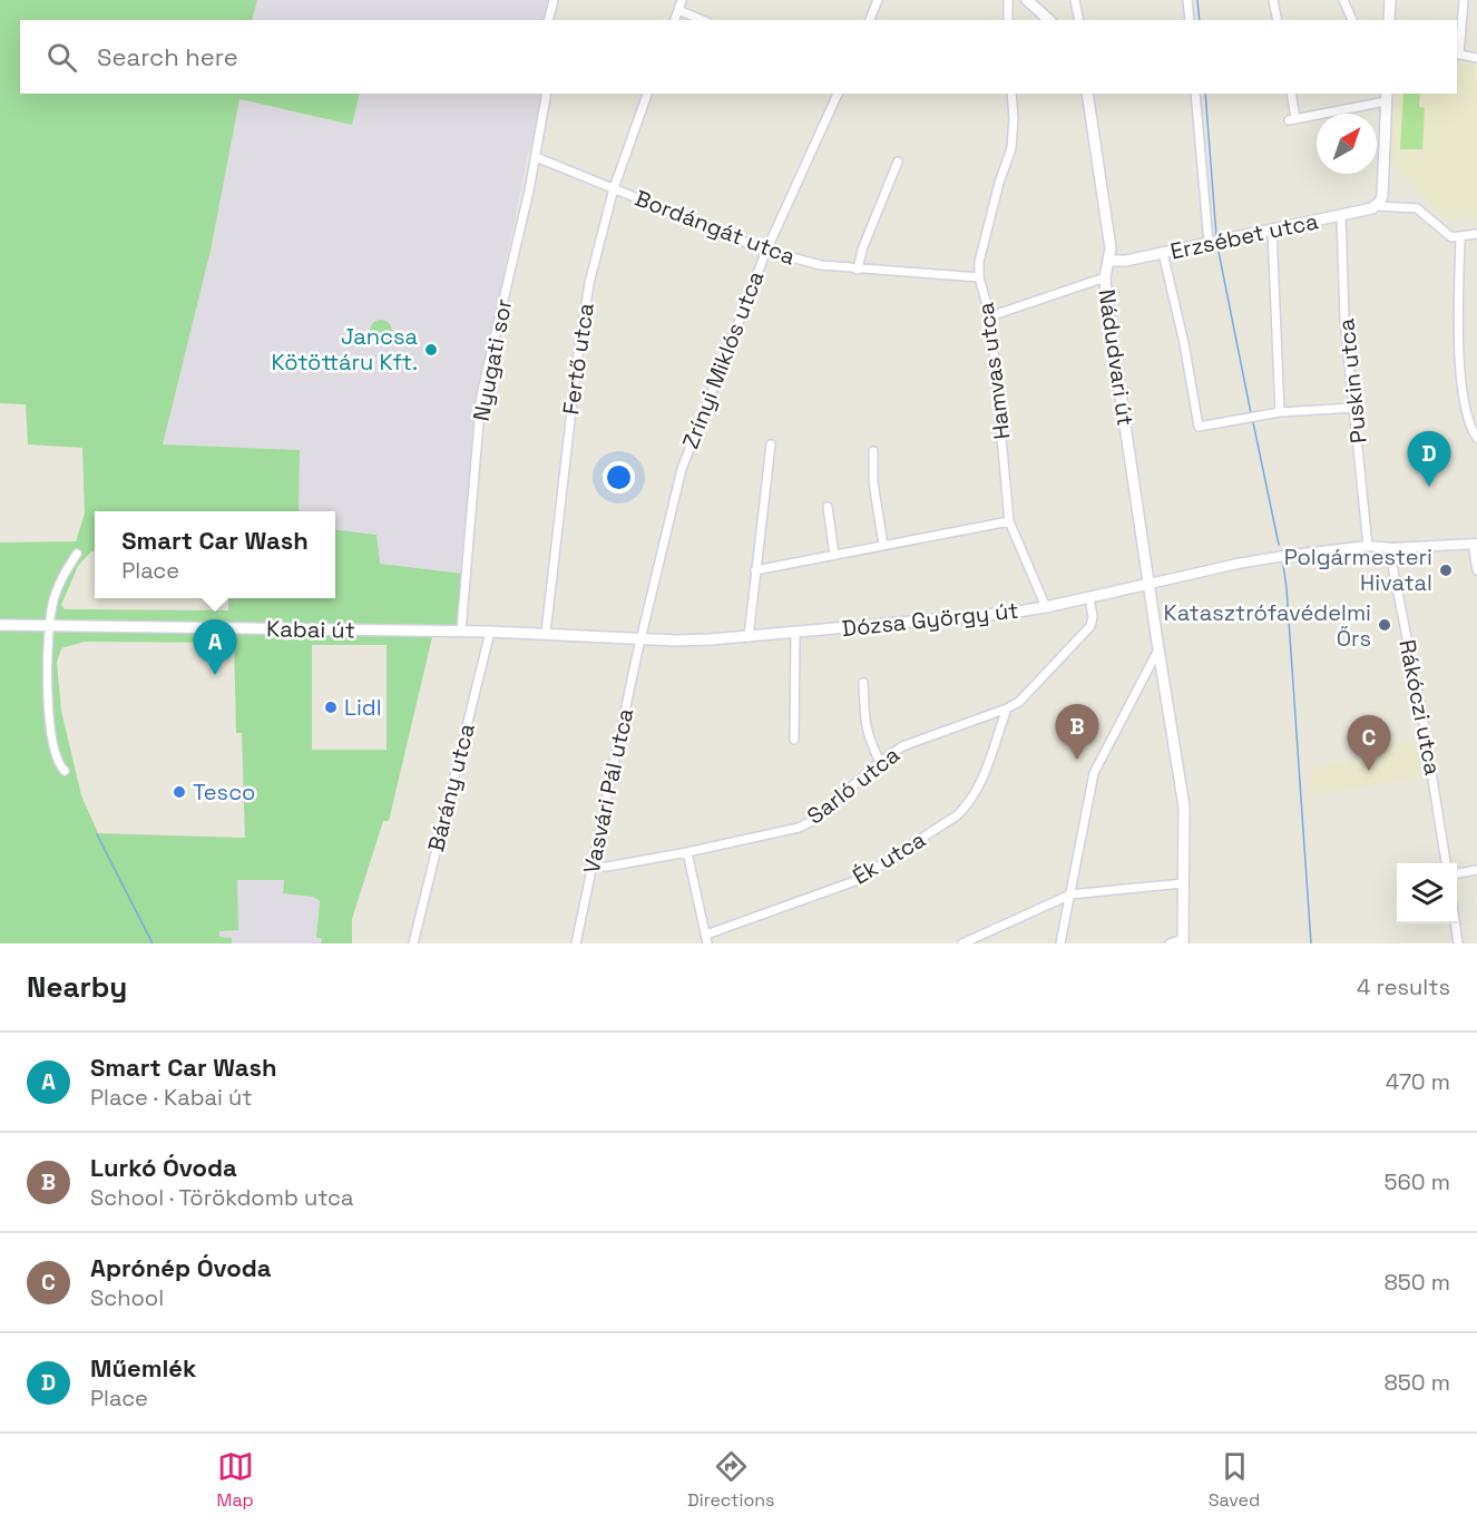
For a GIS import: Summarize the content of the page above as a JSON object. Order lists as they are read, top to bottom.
{
  "streets": {
    "main road": [
      "Erzsébet utca",
      "Nádudvari út",
      "Dózsa György út",
      "Kabai út"
    ],
    "street": [
      "Bordángát utca",
      "Fertő utca",
      "Nyugati sor",
      "Zrínyi Miklós utca",
      "Hamvas utca",
      "Puskin utca",
      "Rákóczi utca",
      "Sarló utca",
      "Bárány utca",
      "Vasvári Pál utca",
      "Ék utca"
    ]
  },
  "crossings": [
    ["Bordángát utca", "Fertő utca"],
    ["Bordángát utca", "Nyugati sor"],
    ["Bordángát utca", "Zrínyi Miklós utca"],
    ["Bordángát utca", "Hamvas utca"],
    ["Erzsébet utca", "Nádudvari út"],
    ["Erzsébet utca", "Puskin utca"],
    ["Nádudvari út", "Dózsa György út"],
    ["Fertő utca", "Dózsa György út"],
    ["Nyugati sor", "Dózsa György út"],
    ["Nyugati sor", "Kabai út"],
    ["Zrínyi Miklós utca", "Dózsa György út"],
    ["Zrínyi Miklós utca", "Vasvári Pál utca"],
    ["Hamvas utca", "Dózsa György út"],
    ["Puskin utca", "Dózsa György út"],
    ["Dózsa György út", "Kabai út"],
    ["Dózsa György út", "Rákóczi utca"],
    ["Dózsa György út", "Sarló utca"],
    ["Dózsa György út", "Bárány utca"],
    ["Dózsa György út", "Vasvári Pál utca"],
    ["Sarló utca", "Vasvári Pál utca"],
    ["Sarló utca", "Ék utca"]
  ],
  "places": [
    "Jancsa Kötöttáru Kft.",
    "Polgármesteri Hivatal",
    "Katasztrófavédelmi Őrs",
    "Lidl",
    "Tesco"
  ],
  "north": "top right",
  "page": {
    "search": "Search here",
    "pins": [
      "D",
      "A",
      "B",
      "C"
    ],
    "popup": ["Smart Car Wash", "Place"],
    "heading": ["Nearby", "4 results"],
    "list": [
      {
        "mark": "A",
        "name": "Smart Car Wash",
        "note": "Place · Kabai út",
        "value": "470 m"
      },
      {
        "mark": "B",
        "name": "Lurkó Óvoda",
        "note": "School · Törökdomb utca",
        "value": "560 m"
      },
      {
        "mark": "C",
        "name": "Aprónép Óvoda",
        "note": "School",
        "value": "850 m"
      },
      {
        "mark": "D",
        "name": "Műemlék",
        "note": "Place",
        "value": "850 m"
      }
    ],
    "nav": ["Map", "Directions", "Saved"]
  }
}
